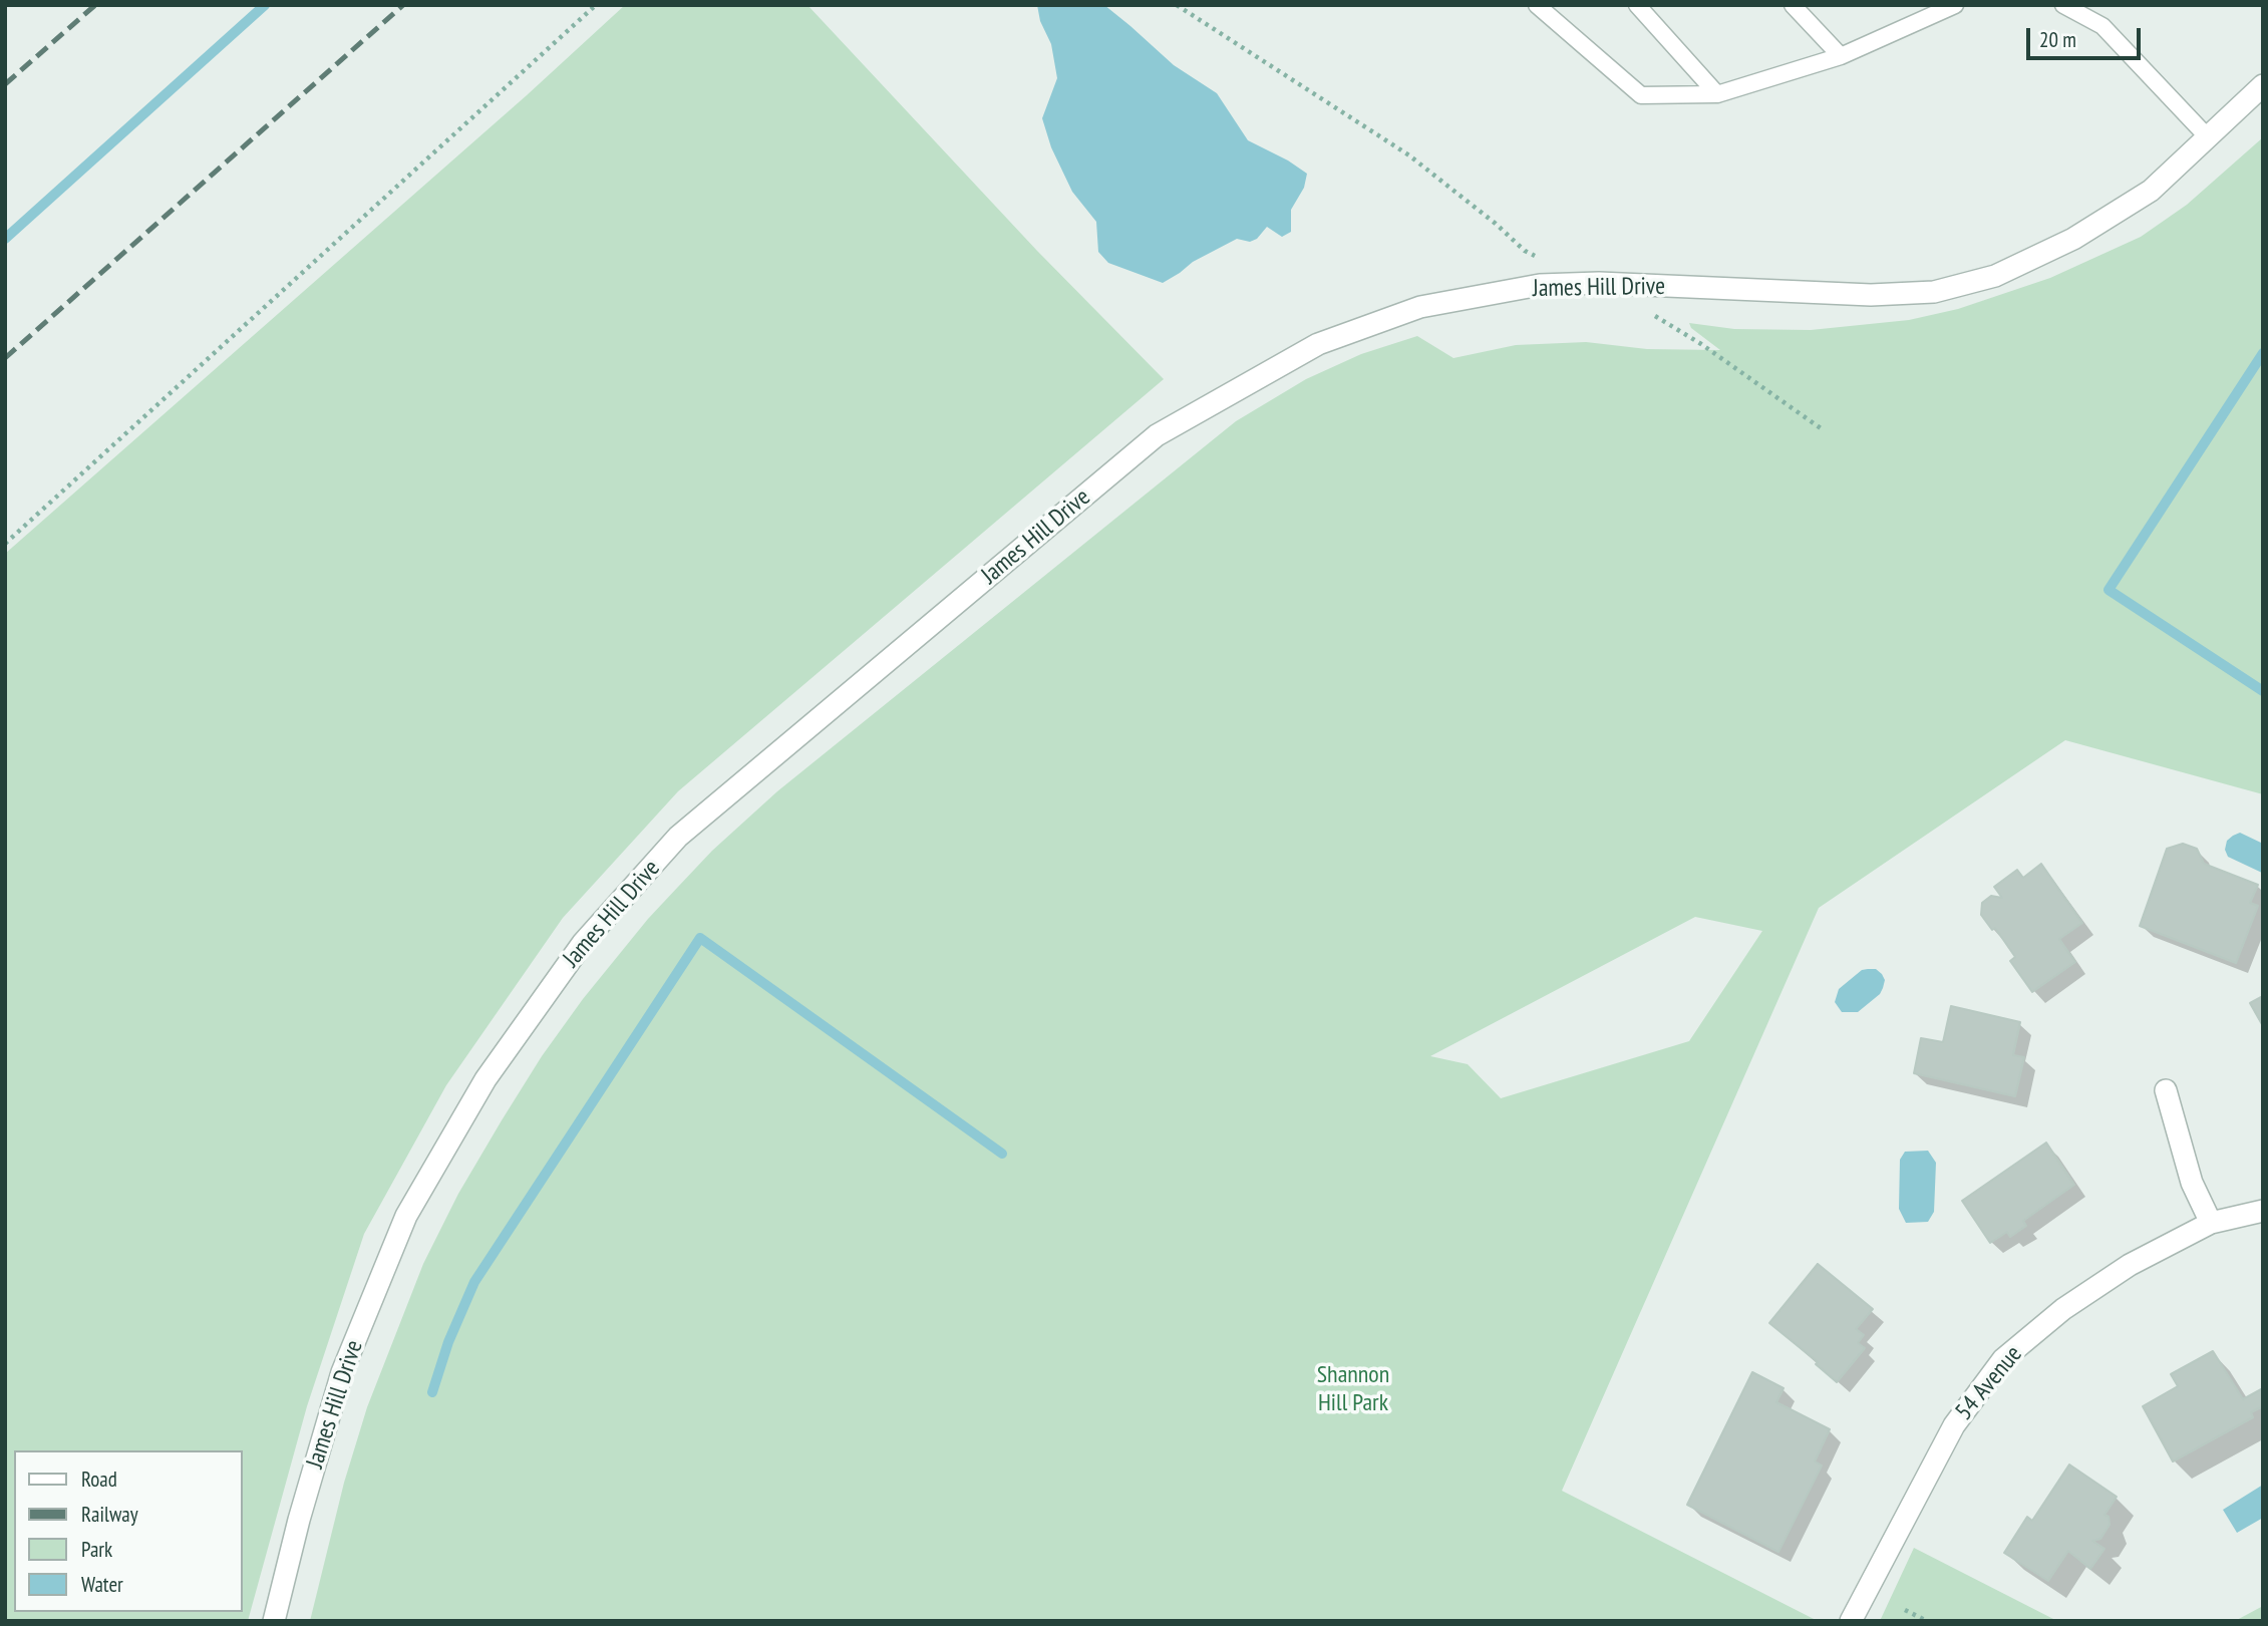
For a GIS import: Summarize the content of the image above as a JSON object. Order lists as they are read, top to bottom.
{
  "streets": {
    "street": ["James Hill Drive", "54 Avenue"]
  },
  "parks": ["Shannon Hill Park"],
  "legend": [
    "Road",
    "Railway",
    "Park",
    "Water"
  ],
  "scale_bar": "20 m"
}
